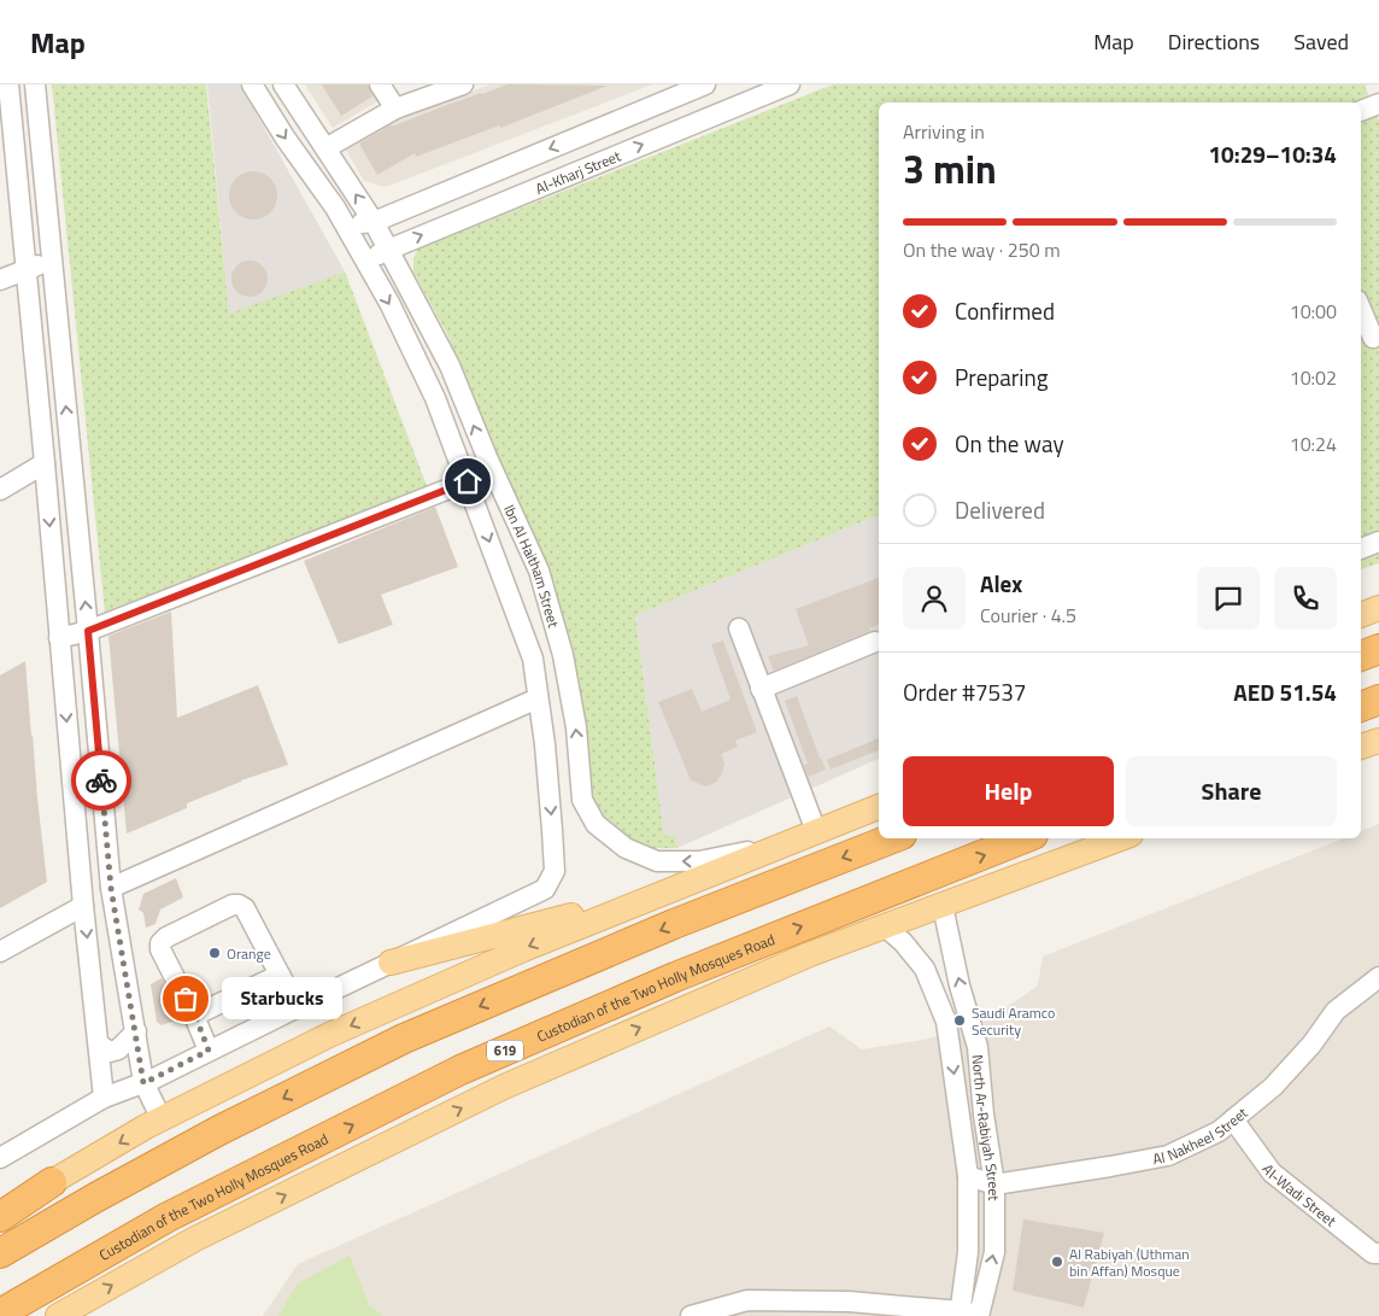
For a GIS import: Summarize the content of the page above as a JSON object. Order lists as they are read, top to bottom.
{
  "streets": {
    "highway": ["Custodian of the Two Holly Mosques Road", "619"],
    "street": [
      "Al-Kharj Street",
      "Ibn Al Haitham Street",
      "North Ar-Rabiyah Street",
      "Al Nakheel Street",
      "Al-Wadi Street"
    ]
  },
  "crossings": [
    ["Al-Kharj Street", "Ibn Al Haitham Street"],
    ["North Ar-Rabiyah Street", "Al Nakheel Street"],
    ["Al Nakheel Street", "Al-Wadi Street"]
  ],
  "places": [
    "Orange",
    "Starbucks",
    "Saudi Aramco Security",
    "Al Rabiyah (Uthman bin Affan) Mosque"
  ],
  "page": {
    "header": "Map",
    "nav": ["Map", "Directions", "Saved"],
    "heading": ["3 min", "Arriving in", "10:29–10:34"],
    "panel": [
      "Alex",
      "Courier · 4.5",
      "Order #7537",
      "AED 51.54"
    ],
    "bar": "On the way · 250 m",
    "list": [
      ["Confirmed", "10:00"],
      ["Preparing", "10:02"],
      ["On the way", "10:24"],
      "Delivered"
    ],
    "buttons": ["Help", "Share"],
    "bubble": "Starbucks"
  }
}
